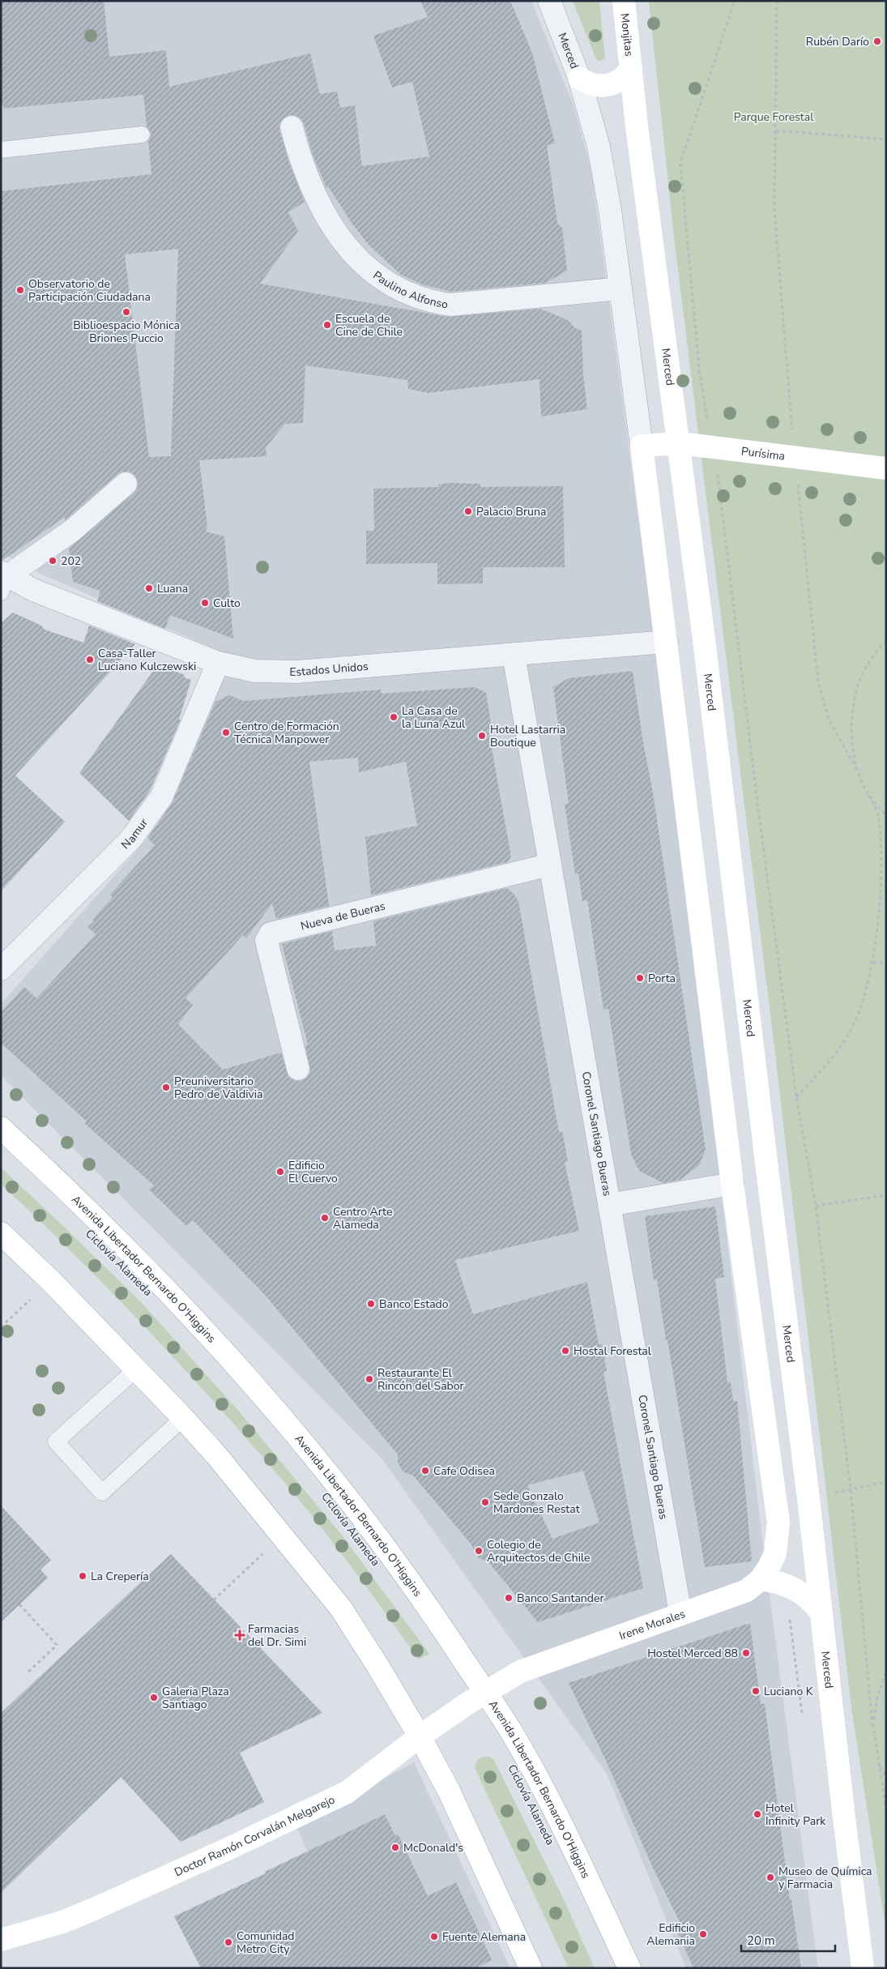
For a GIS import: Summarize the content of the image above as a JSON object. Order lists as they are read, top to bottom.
{
  "streets": {
    "main road": [
      "Monjitas",
      "Merced",
      "Purísima",
      "Avenida Libertador Bernardo O'Higgins",
      "Irene Morales",
      "Doctor Ramón Corvalán Melgarejo"
    ],
    "street": [
      "Paulino Alfonso",
      "Estados Unidos",
      "Namur",
      "Nueva de Bueras",
      "Coronel Santiago Bueras"
    ]
  },
  "crossings": [
    ["Monjitas", "Merced"],
    ["Merced", "Paulino Alfonso"],
    ["Merced", "Purísima"],
    ["Merced", "Estados Unidos"],
    ["Merced", "Irene Morales"],
    ["Estados Unidos", "Namur"],
    ["Estados Unidos", "Coronel Santiago Bueras"],
    ["Nueva de Bueras", "Coronel Santiago Bueras"],
    ["Coronel Santiago Bueras", "Irene Morales"],
    ["Avenida Libertador Bernardo O'Higgins", "Irene Morales"],
    ["Avenida Libertador Bernardo O'Higgins", "Doctor Ramón Corvalán Melgarejo"],
    ["Irene Morales", "Doctor Ramón Corvalán Melgarejo"]
  ],
  "parks": ["Parque Forestal"],
  "places": {
    "other": [
      "Rubén Darío",
      "Observatorio de Participación Ciudadana",
      "Biblioespacio Mónica Briones Puccio",
      "Escuela de Cine de Chile",
      "Palacio Bruna",
      "202",
      "Luana",
      "Culto",
      "Casa-Taller Luciano Kulczewski",
      "La Casa de la Luna Azul",
      "Centro de Formación Técnica Manpower",
      "Hotel Lastarria Boutique",
      "Porta",
      "Preuniversitario Pedro de Valdivia",
      "Edificio El Cuervo",
      "Centro Arte Alameda",
      "Banco Estado",
      "Hostal Forestal",
      "Restaurante El Rincón del Sabor",
      "Cafe Odisea",
      "Sede Gonzalo Mardones Restat",
      "Colegio de Arquitectos de Chile",
      "La Crepería",
      "Banco Santander",
      "Hostel Merced 88",
      "Luciano K",
      "Galeria Plaza Santiago",
      "Hotel Infinity Park",
      "McDonald's",
      "Museo de Química y Farmacia",
      "Edificio Alemania",
      "Fuente Alemana",
      "Comunidad Metro City"
    ],
    "health": ["Farmacias del Dr. Simi"]
  },
  "scale_bar": "20 m"
}
